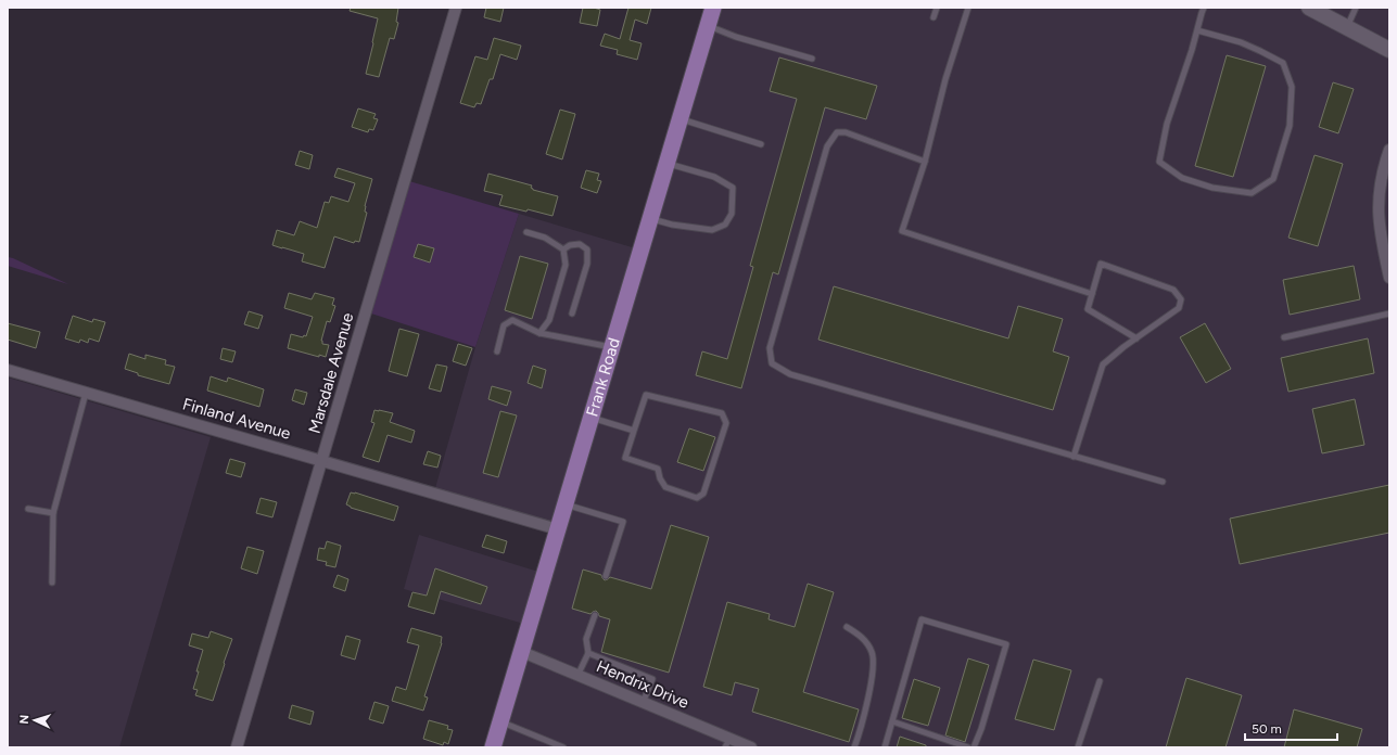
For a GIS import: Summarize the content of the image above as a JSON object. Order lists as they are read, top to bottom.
{
  "streets": {
    "main road": ["Frank Road"],
    "street": ["Marsdale Avenue", "Finland Avenue", "Hendrix Drive"]
  },
  "crossings": [
    ["Marsdale Avenue", "Finland Avenue"],
    ["Frank Road", "Finland Avenue"],
    ["Frank Road", "Hendrix Drive"]
  ],
  "scale_bar": "50 m",
  "north": "left"
}
